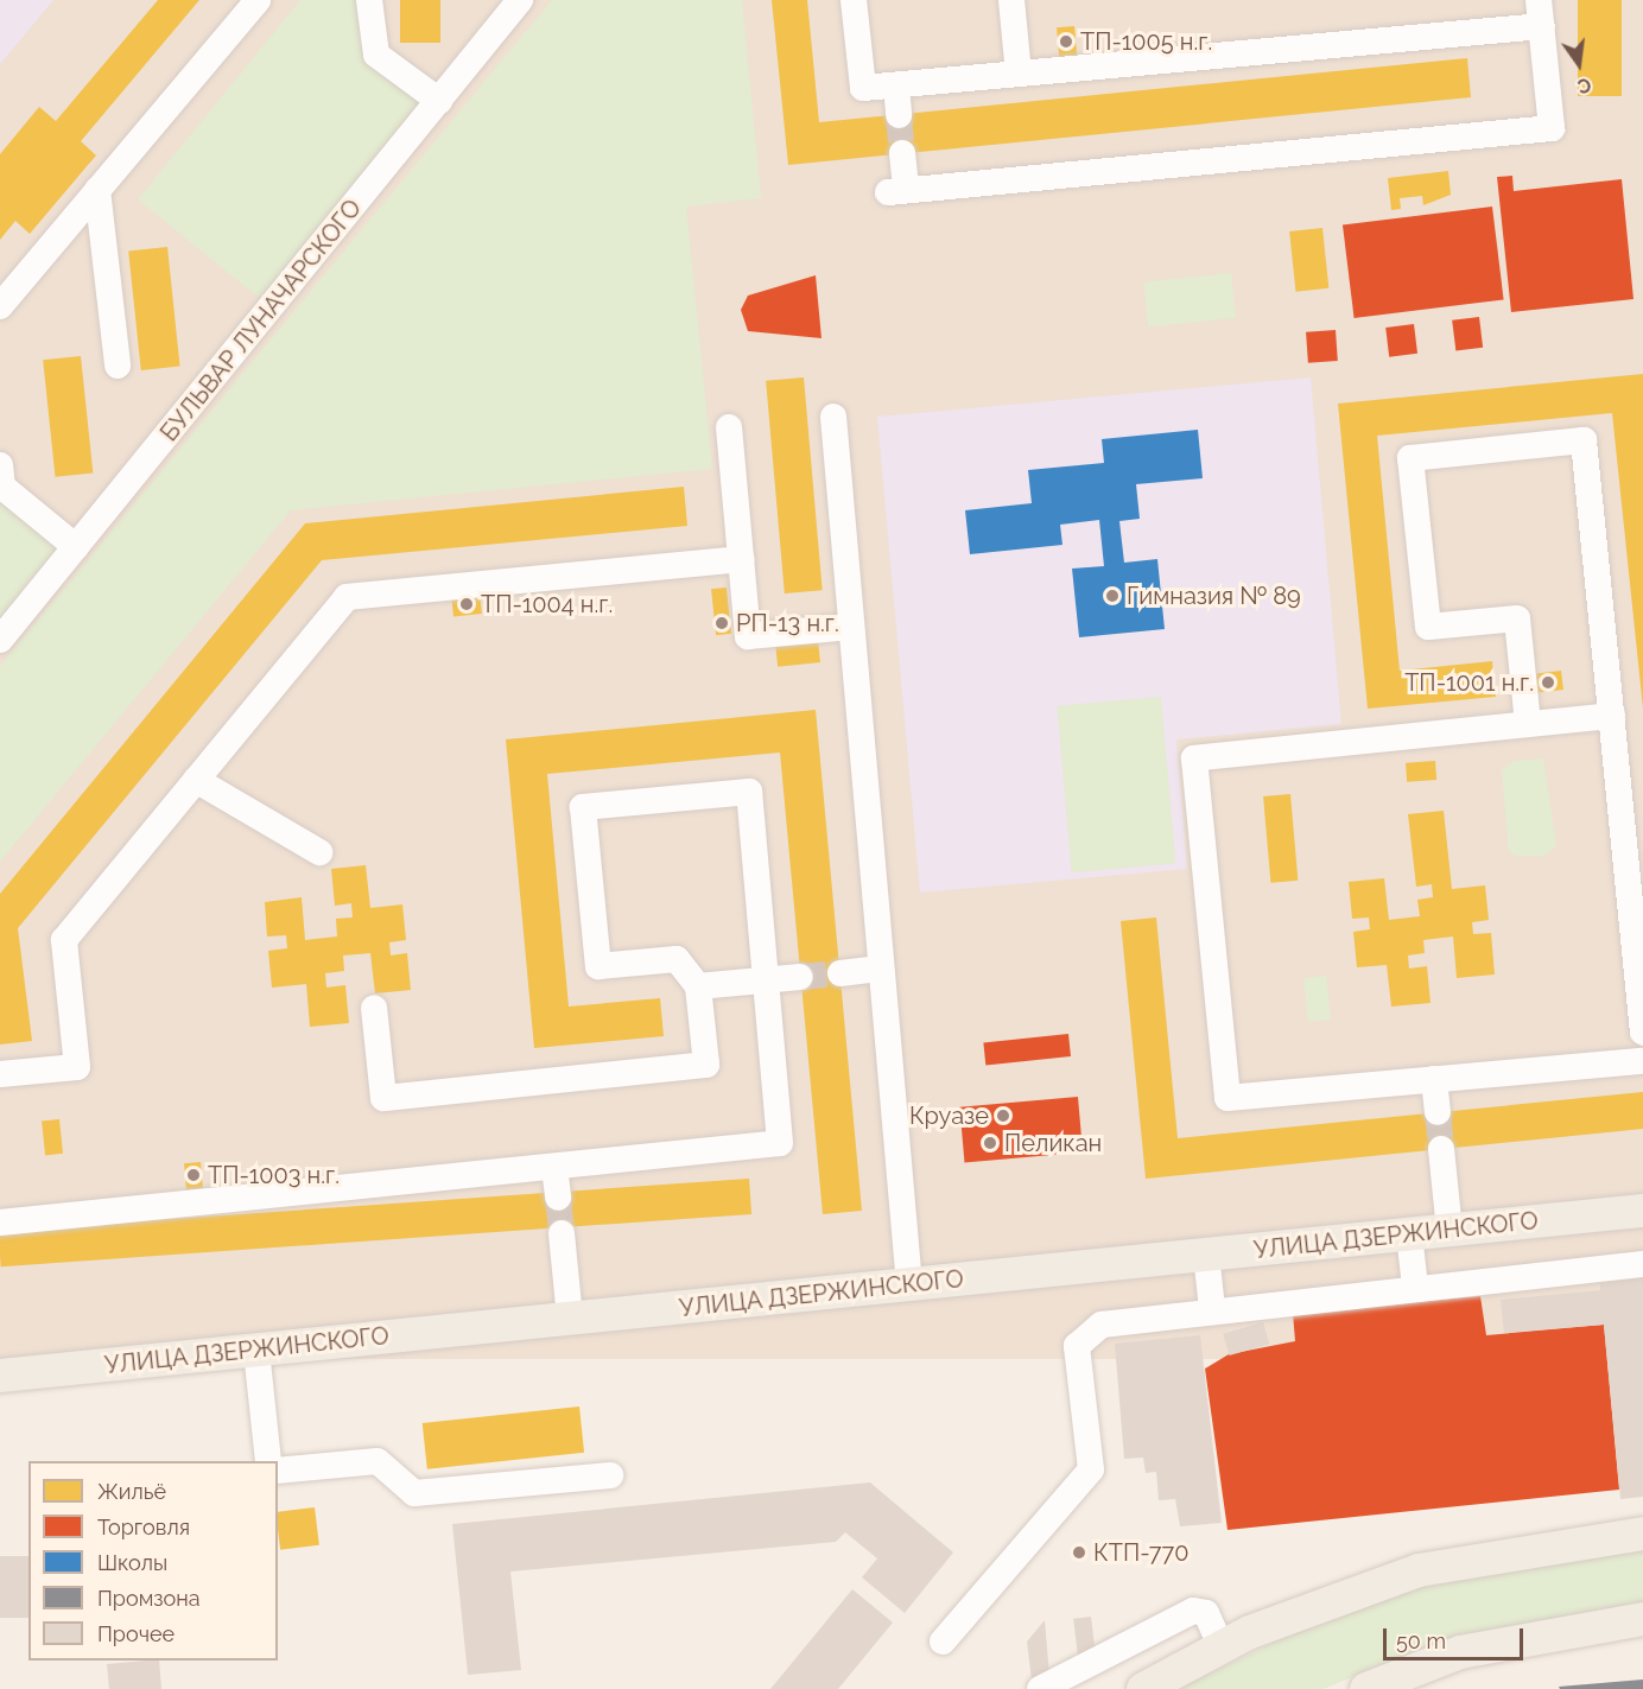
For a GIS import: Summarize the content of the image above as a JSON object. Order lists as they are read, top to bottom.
{
  "streets": {
    "main road": ["УЛИЦА ДЗЕРЖИНСКОГО"],
    "street": ["БУЛЬВАР ЛУНАЧАРСКОГО"]
  },
  "places": [
    "ТП-1005 н.г.",
    "Гимназия № 89",
    "ТП-1004 н.г.",
    "РП-13 н.г.",
    "ТП-1001 н.г.",
    "Круазе",
    "Пеликан",
    "ТП-1003 н.г.",
    "КТП-770"
  ],
  "legend": [
    "Жильё",
    "Торговля",
    "Школы",
    "Промзона",
    "Прочее"
  ],
  "scale_bar": "50 m",
  "north": "bottom"
}
